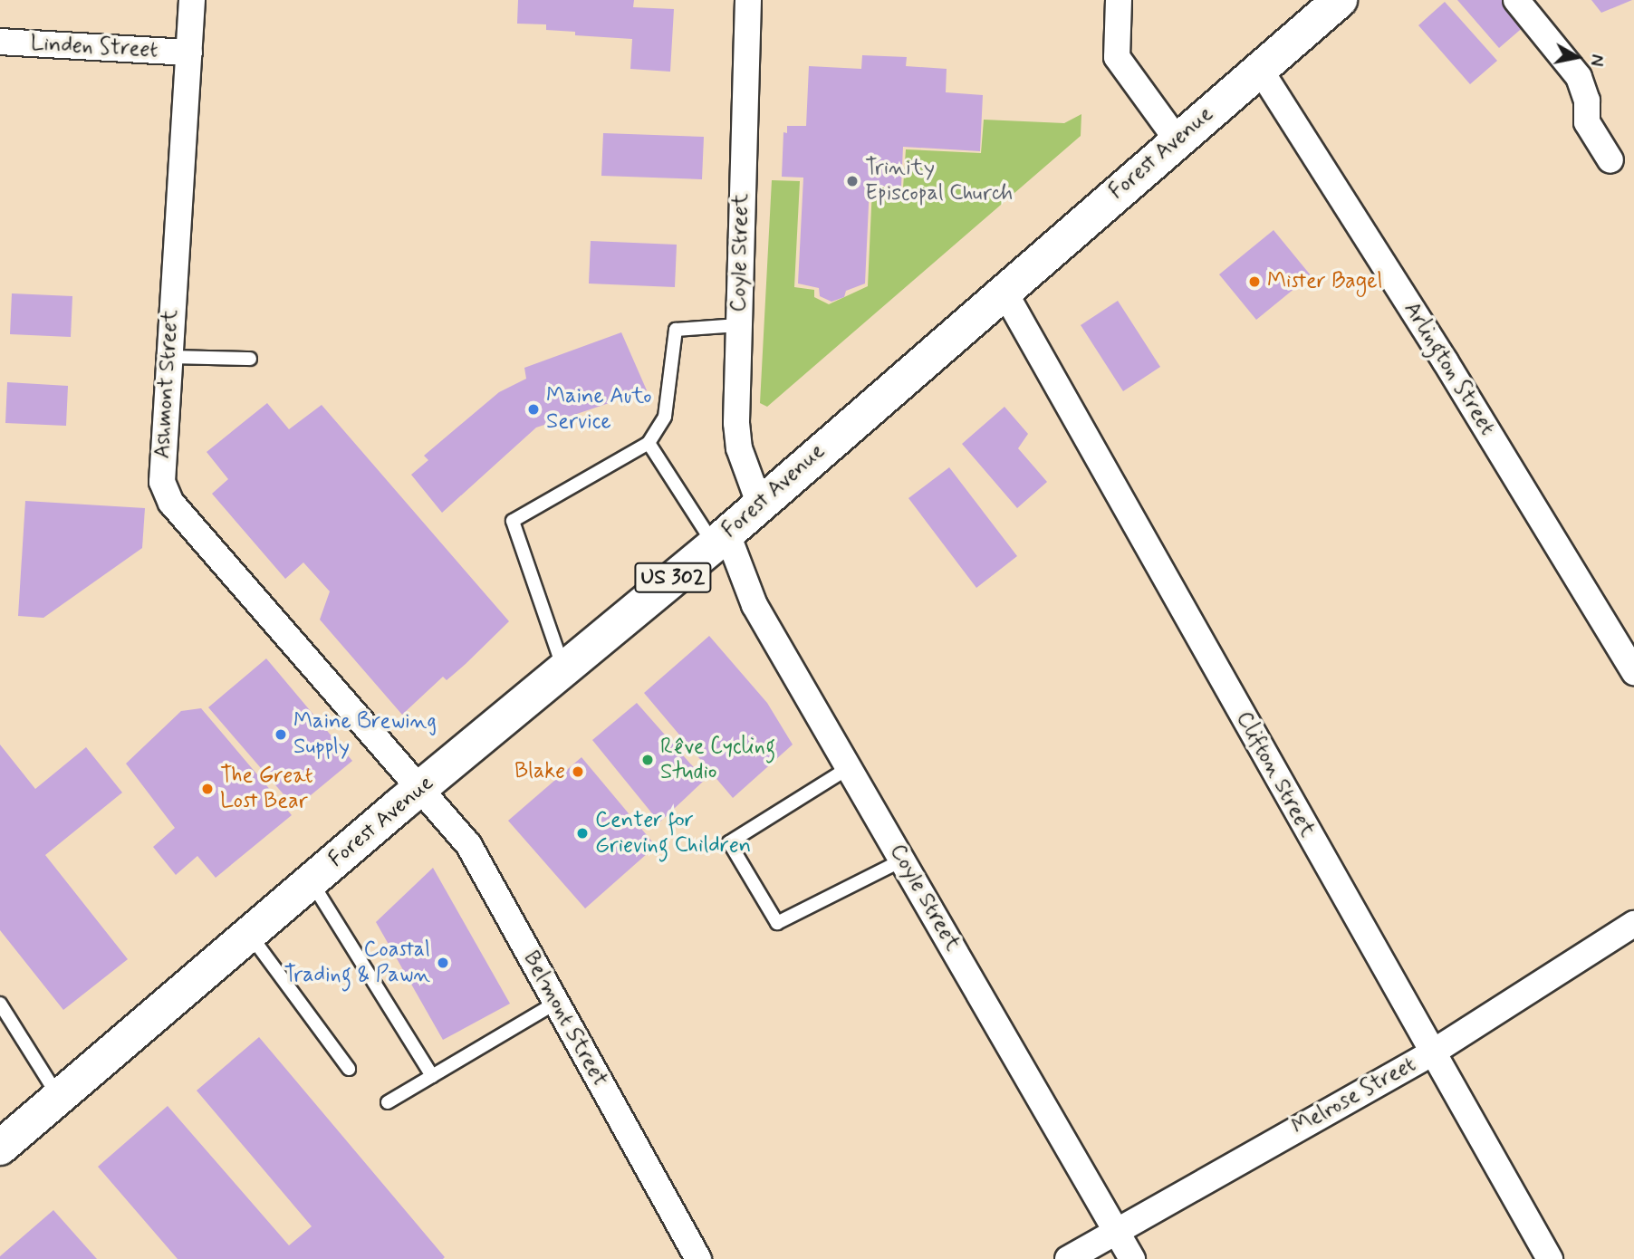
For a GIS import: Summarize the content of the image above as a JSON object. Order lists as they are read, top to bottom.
{
  "streets": {
    "highway": ["Forest Avenue", "US 302"],
    "street": [
      "Linden Street",
      "Coyle Street",
      "Arlington Street",
      "Ashmont Street",
      "Clifton Street",
      "Belmont Street",
      "Melrose Street"
    ]
  },
  "crossings": [
    ["Linden Street", "Ashmont Street"],
    ["Forest Avenue", "Coyle Street"],
    ["Forest Avenue", "Arlington Street"],
    ["Forest Avenue", "Ashmont Street"],
    ["Forest Avenue", "Clifton Street"],
    ["Forest Avenue", "Belmont Street"],
    ["Coyle Street", "Melrose Street"],
    ["Ashmont Street", "Belmont Street"],
    ["Clifton Street", "Melrose Street"]
  ],
  "places": [
    "Trinity Episcopal Church",
    "Mister Bagel",
    "Maine Auto Service",
    "Maine Brewing Supply",
    "Rêve Cycling Studio",
    "Blake",
    "The Great Lost Bear",
    "Center for Grieving Children",
    "Coastal Trading & Pawn"
  ],
  "north": "right"
}
